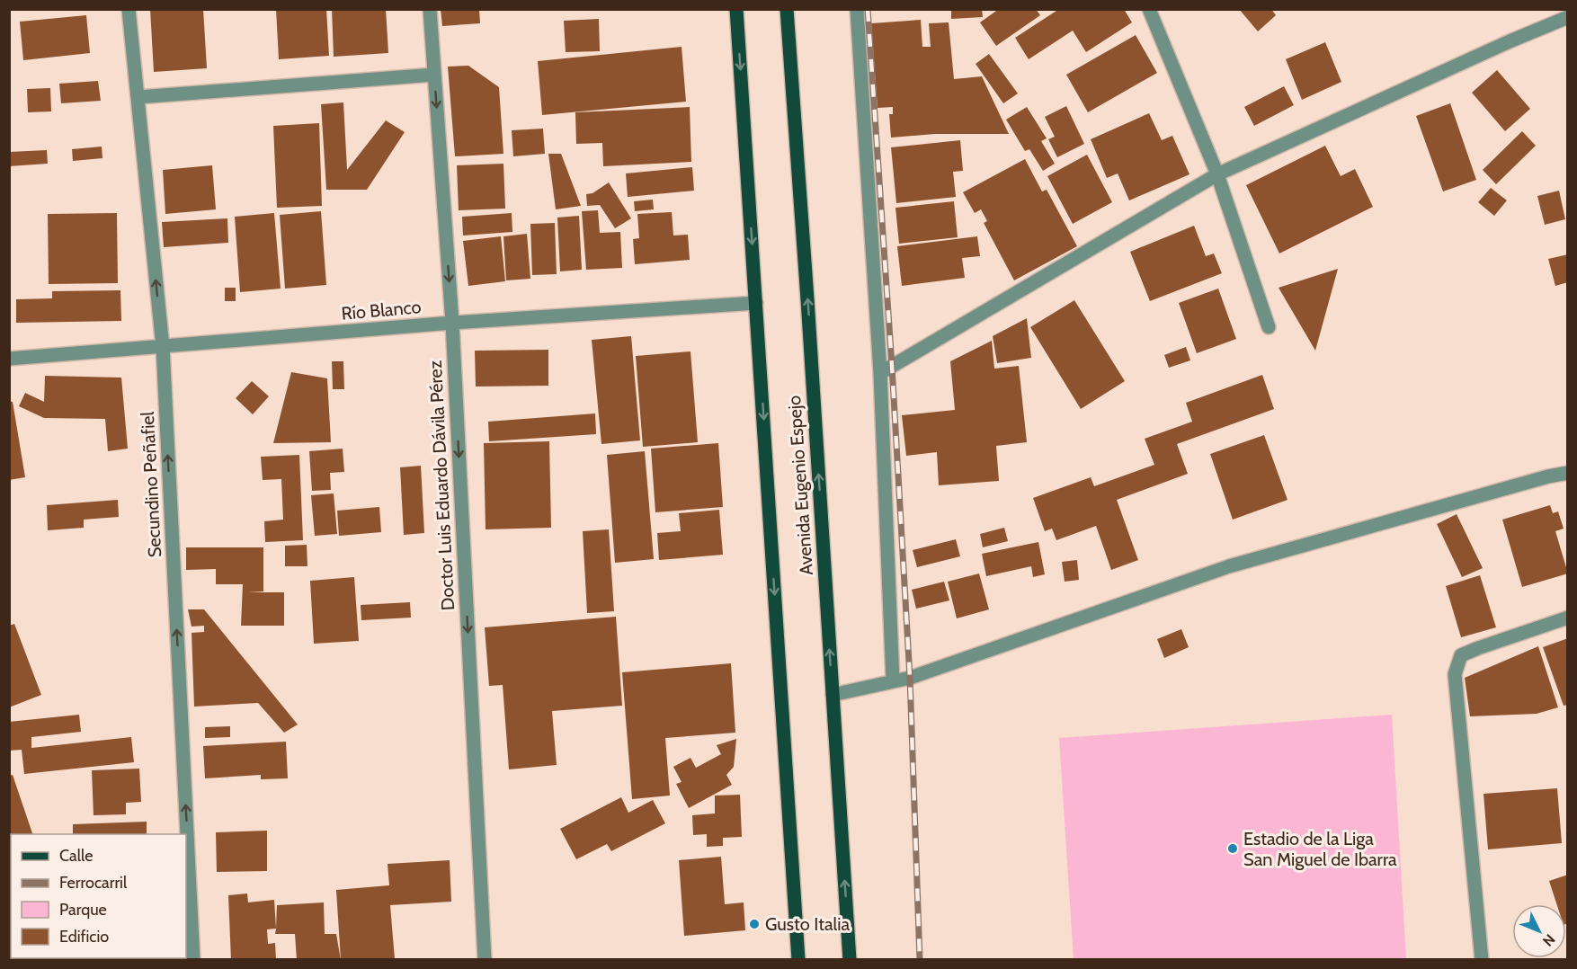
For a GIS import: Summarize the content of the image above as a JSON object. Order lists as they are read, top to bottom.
{
  "streets": {
    "main road": ["Avenida Eugenio Espejo"],
    "street": ["Río Blanco", "Secundino Peñafiel", "Doctor Luis Eduardo Dávila Pérez"]
  },
  "crossings": [
    ["Río Blanco", "Secundino Peñafiel"],
    ["Río Blanco", "Doctor Luis Eduardo Dávila Pérez"],
    ["Río Blanco", "Avenida Eugenio Espejo"]
  ],
  "one_way": ["Secundino Peñafiel", "Doctor Luis Eduardo Dávila Pérez"],
  "places": ["Estadio de la Liga San Miguel de Ibarra", "Gusto Italia"],
  "legend": [
    "Calle",
    "Ferrocarril",
    "Parque",
    "Edificio"
  ],
  "north": "bottom right"
}
